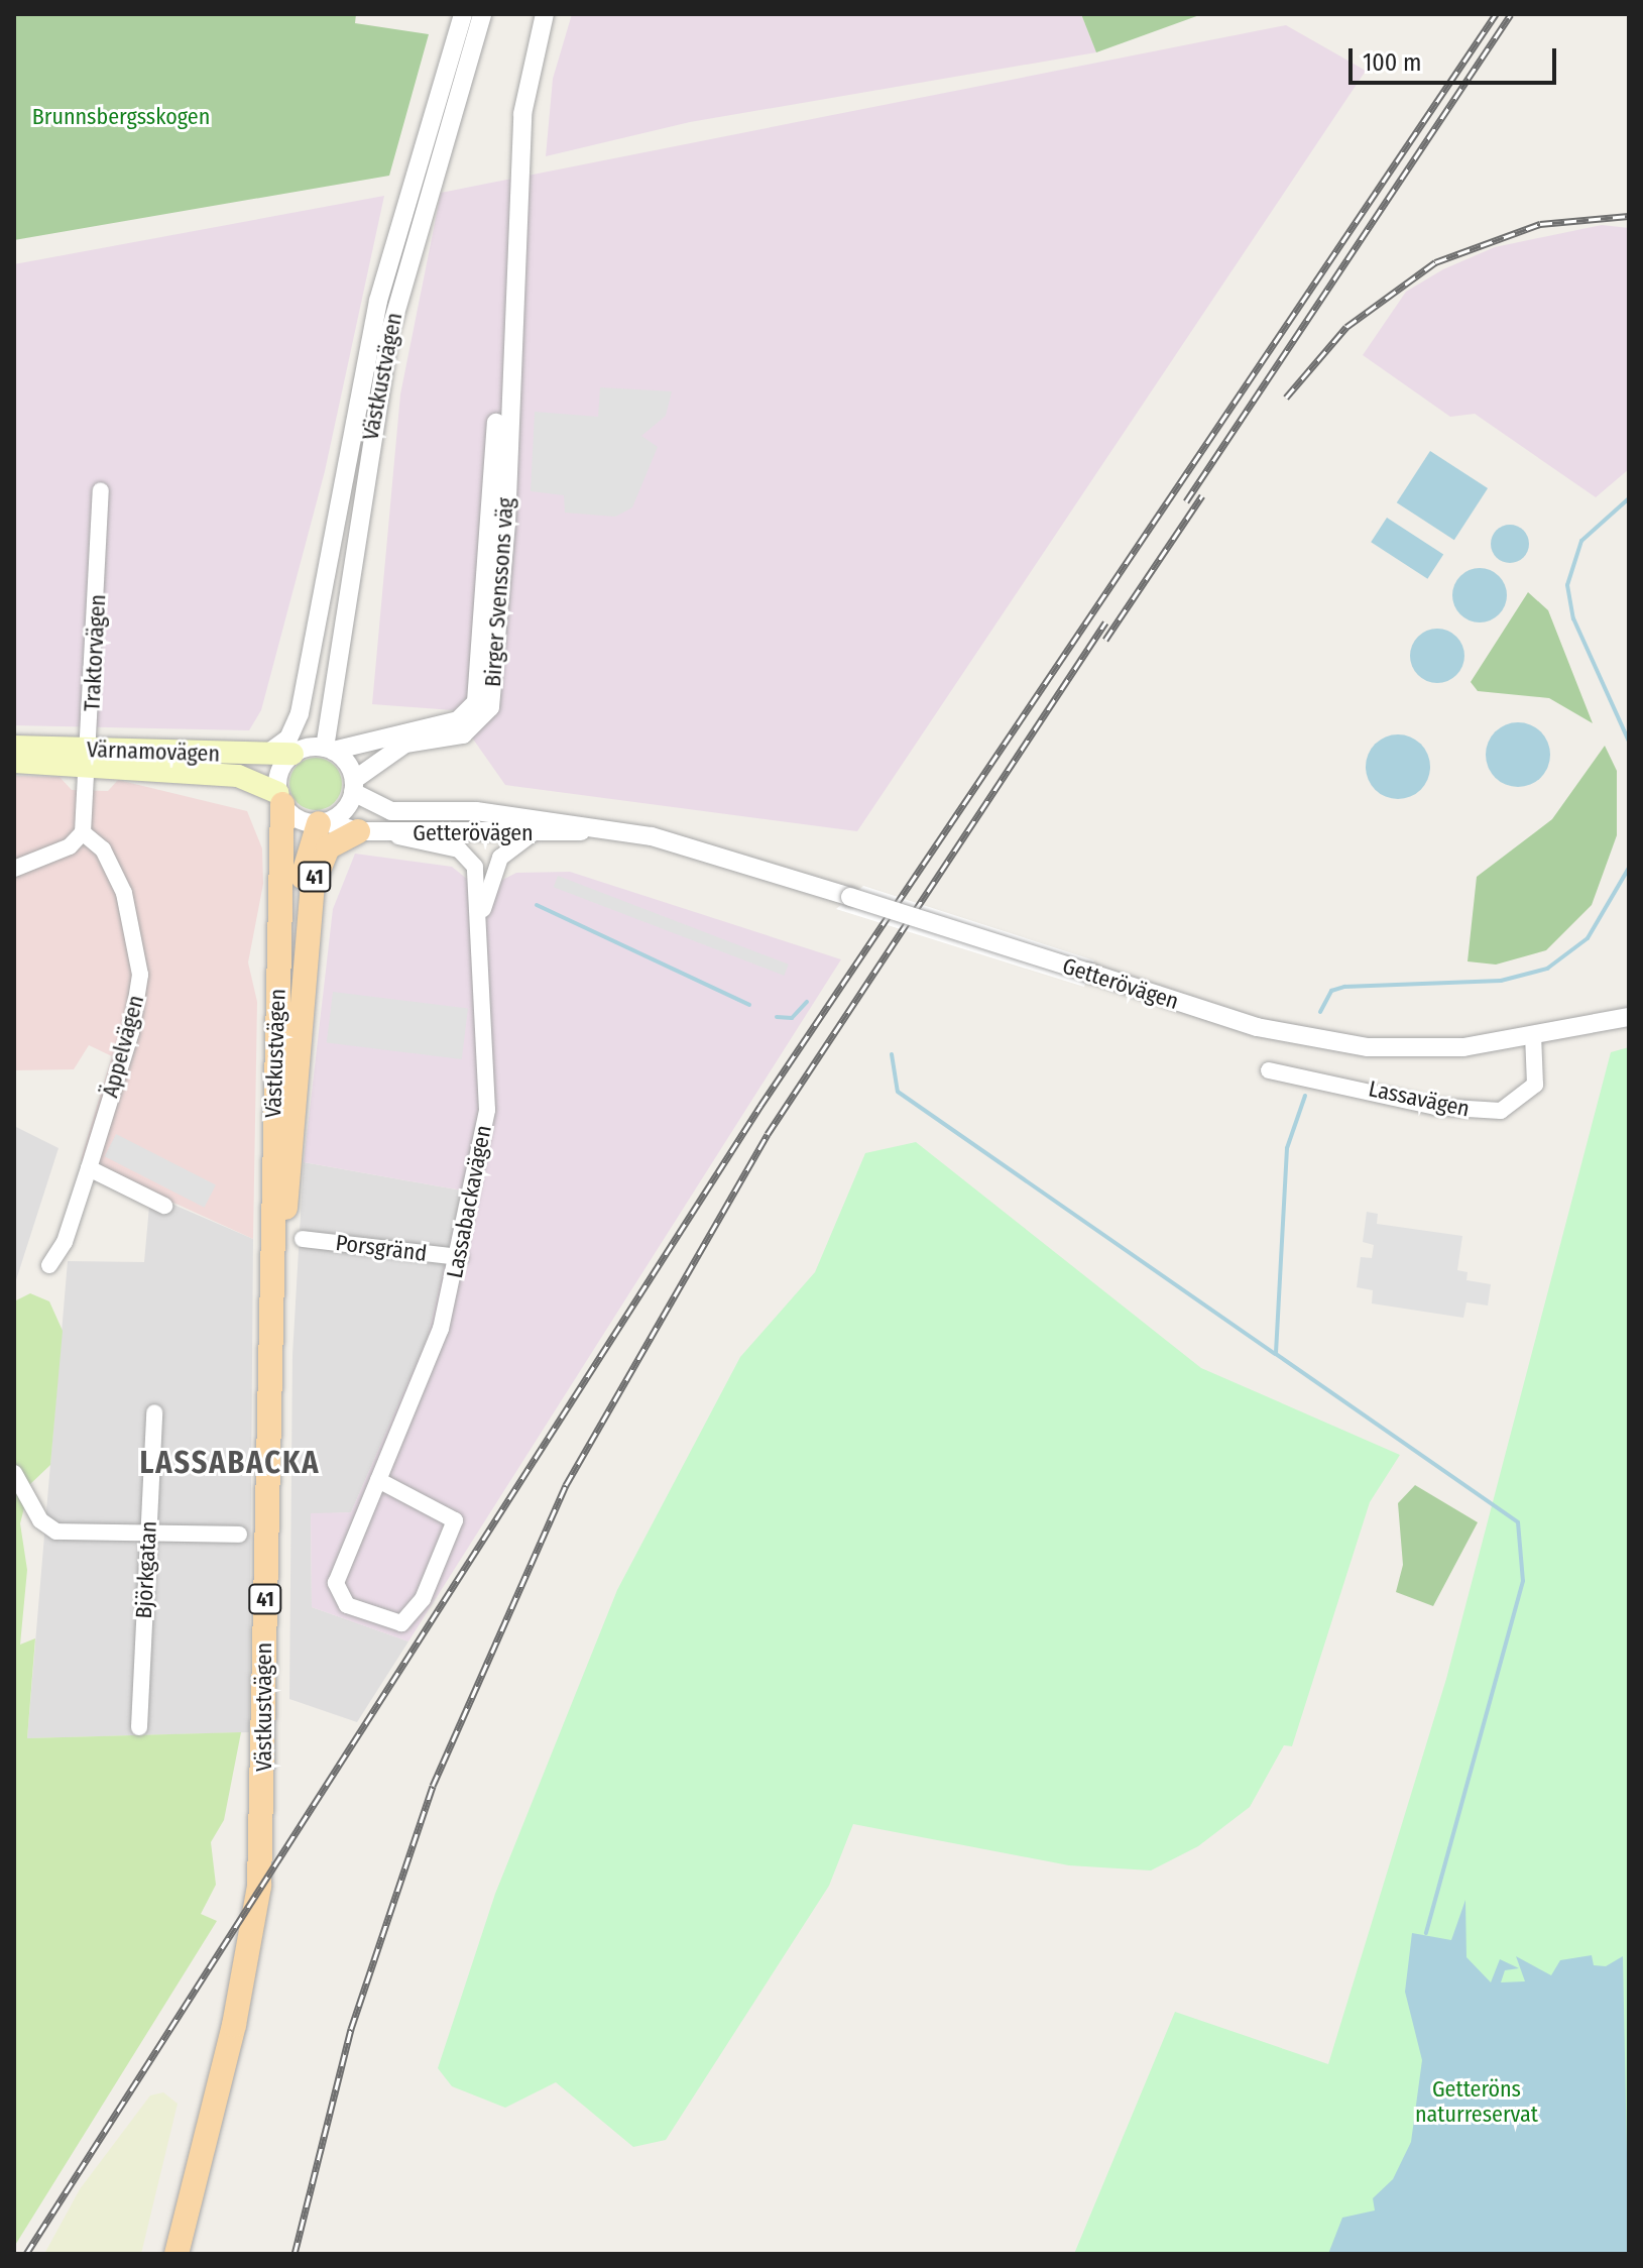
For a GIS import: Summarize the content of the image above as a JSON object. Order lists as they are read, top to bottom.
{
  "streets": {
    "main road": ["Västkustvägen", "Värnamovägen", "41"],
    "street": [
      "Birger Svenssons väg",
      "Traktorvägen",
      "Getterövägen",
      "Äppelvägen",
      "Lassavägen",
      "Lassabackavägen",
      "Porsgränd",
      "Björkgatan"
    ]
  },
  "crossings": [
    ["Västkustvägen", "Birger Svenssons väg"],
    ["Västkustvägen", "Värnamovägen"],
    ["Västkustvägen", "Getterövägen"],
    ["Västkustvägen", "41"],
    ["Birger Svenssons väg", "Värnamovägen"],
    ["Birger Svenssons väg", "Getterövägen"],
    ["Birger Svenssons väg", "41"],
    ["Traktorvägen", "Värnamovägen"],
    ["Traktorvägen", "Äppelvägen"],
    ["Värnamovägen", "Getterövägen"],
    ["Värnamovägen", "41"],
    ["Getterövägen", "41"],
    ["Getterövägen", "Lassavägen"],
    ["Lassabackavägen", "Porsgränd"]
  ],
  "districts": ["LASSABACKA"],
  "parks": ["Brunnsbergsskogen", "Getteröns naturreservat"],
  "scale_bar": "100 m"
}
